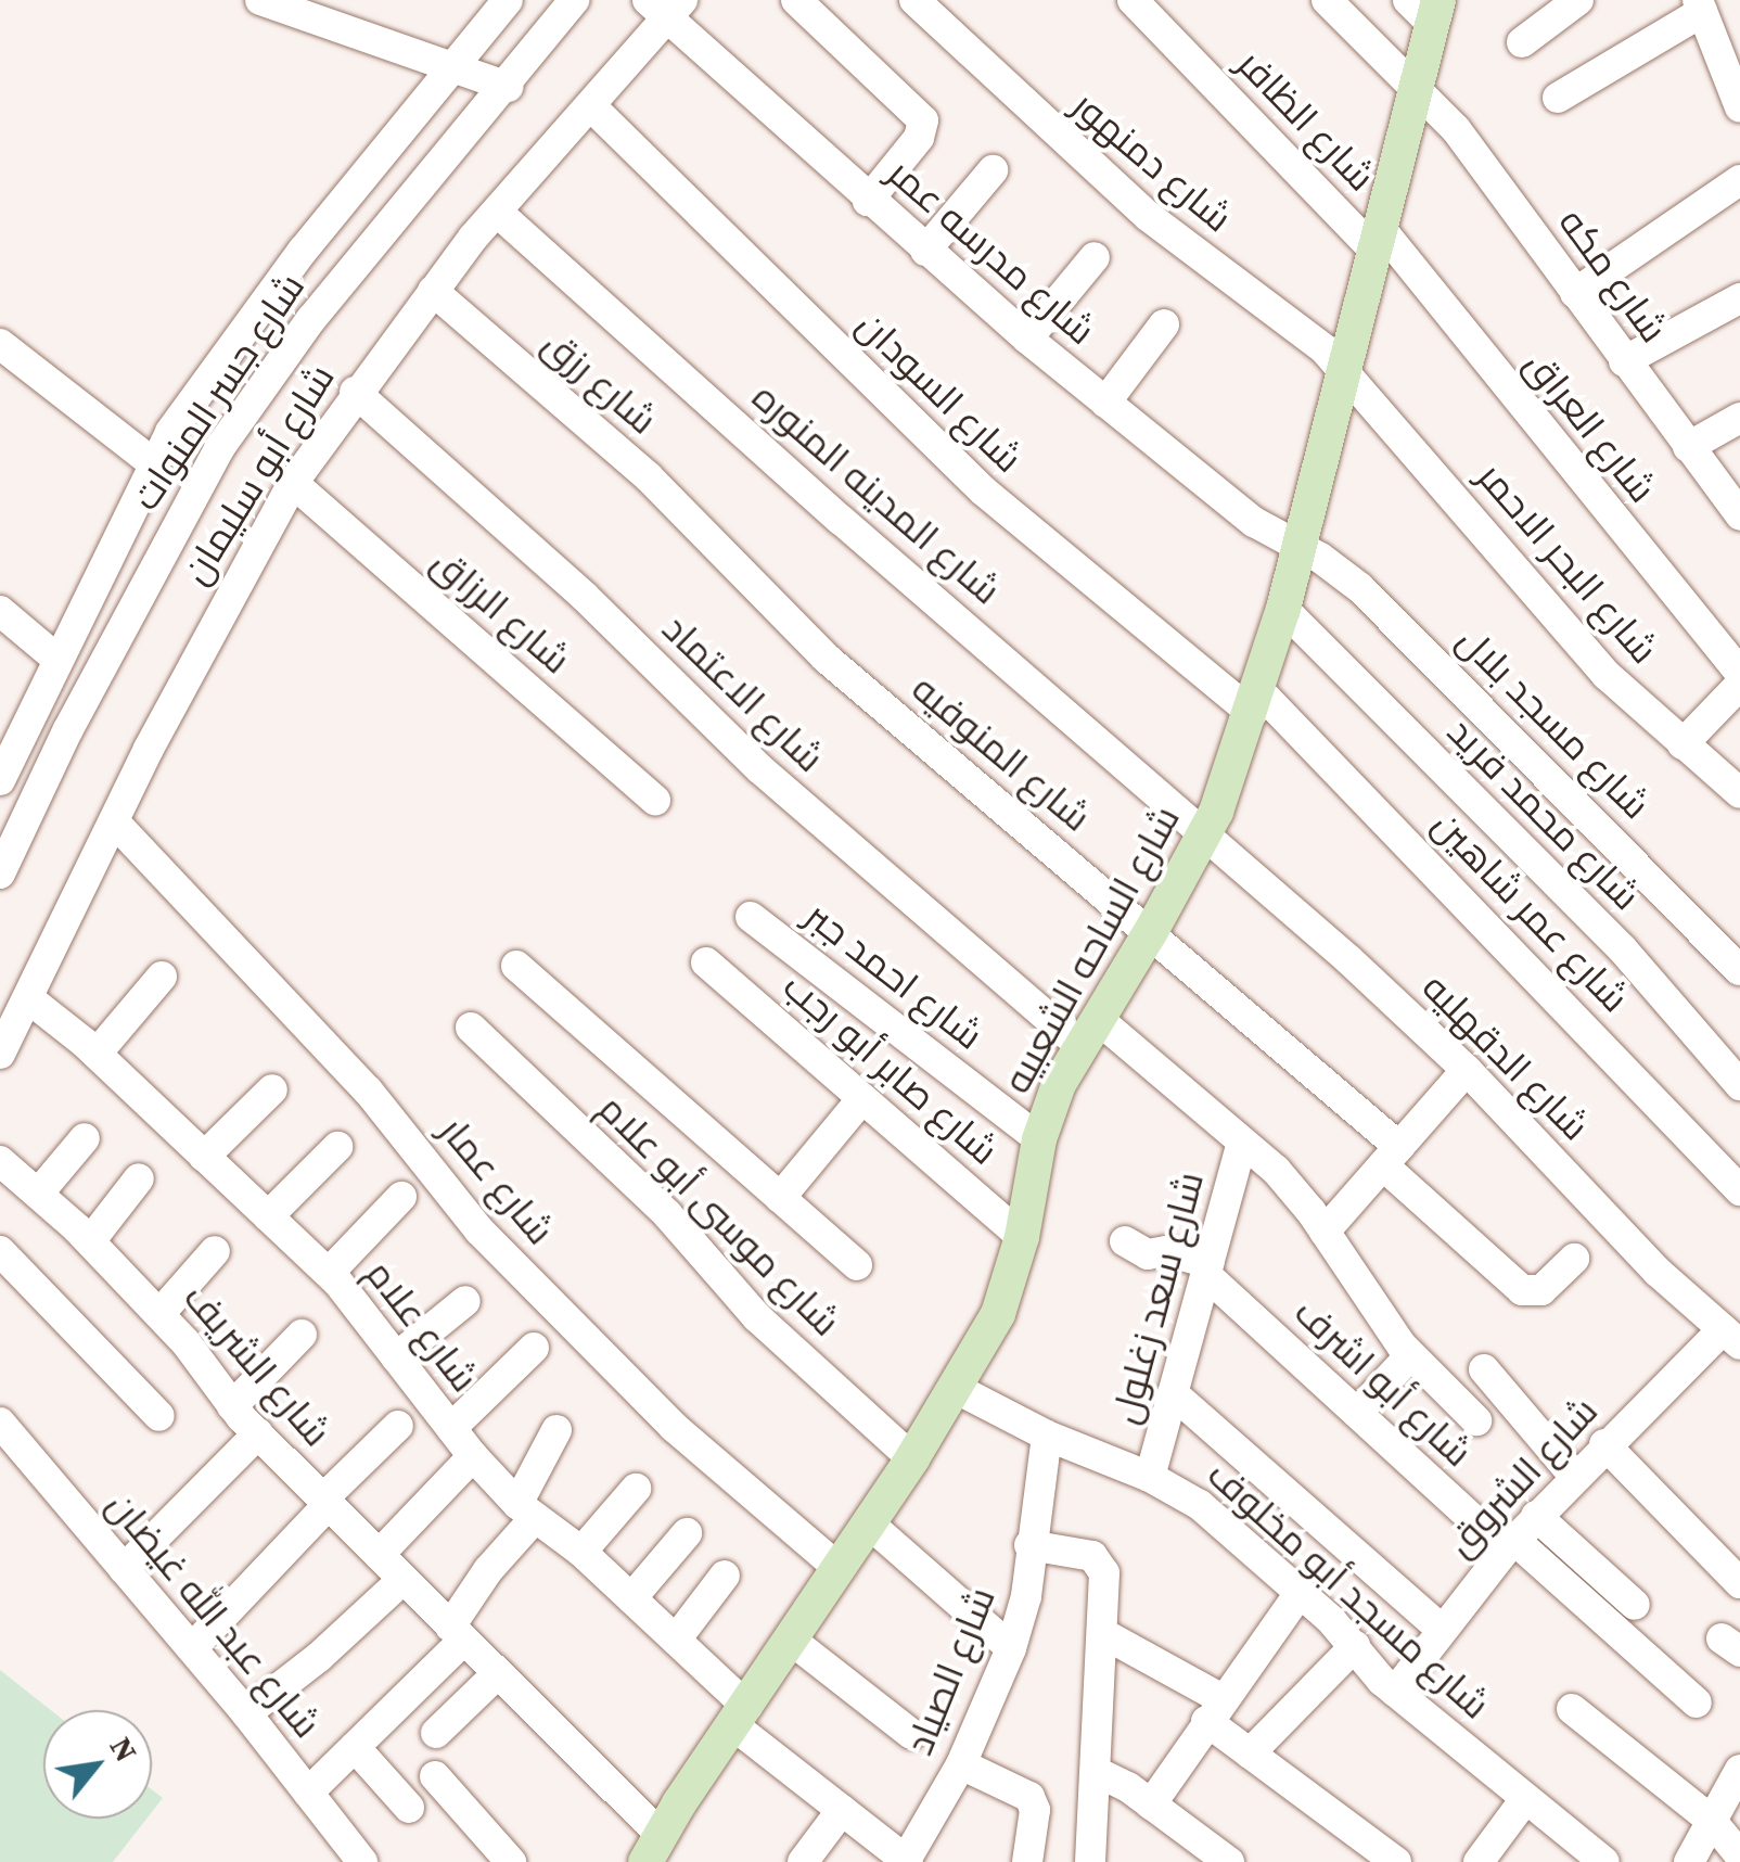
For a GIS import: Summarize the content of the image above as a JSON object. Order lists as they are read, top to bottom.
{
  "streets": {
    "main road": ["شارع الساحه الشعبيه"],
    "street": [
      "شارع الظافر",
      "شارع دمنهور",
      "شارع مدرسه عمر",
      "شارع مكه",
      "شارع رزق",
      "شارع جسر المنوات",
      "شارع السودان",
      "شارع العراق",
      "شارع أبو سليمان",
      "شارع المدينه المنوره",
      "شارع البحر الاحمر",
      "شارع الرزاق",
      "شارع الاعتماد",
      "شارع مسجد بلال",
      "شارع المنوفيه",
      "شارع محمد فريد",
      "شارع عمر شاهين",
      "شارع احمد جبر",
      "شارع الدقهليه",
      "شارع صابر أبو رجب",
      "شارع عمار",
      "شارع موسى أبو علام",
      "شارع سعد زغلول",
      "شارع علام",
      "شارع الشريف",
      "شارع أبو اشرف",
      "شارع الشروق",
      "شارع مسجد أبو مخلوف",
      "شارع عبد الله غيضان",
      "شارع الصياد"
    ]
  },
  "crossings": [
    ["شارع الظافر", "شارع العراق"],
    ["شارع الظافر", "شارع الساحه الشعبيه"],
    ["شارع دمنهور", "شارع البحر الاحمر"],
    ["شارع دمنهور", "شارع الساحه الشعبيه"],
    ["شارع مدرسه عمر", "شارع أبو سليمان"],
    ["شارع مدرسه عمر", "شارع مسجد بلال"],
    ["شارع مدرسه عمر", "شارع الساحه الشعبيه"],
    ["شارع مكه", "شارع الساحه الشعبيه"],
    ["شارع رزق", "شارع أبو سليمان"],
    ["شارع رزق", "شارع المنوفيه"],
    ["شارع السودان", "شارع أبو سليمان"],
    ["شارع السودان", "شارع عمر شاهين"],
    ["شارع السودان", "شارع الساحه الشعبيه"],
    ["شارع العراق", "شارع الساحه الشعبيه"],
    ["شارع أبو سليمان", "شارع المدينه المنوره"],
    ["شارع أبو سليمان", "شارع الرزاق"],
    ["شارع أبو سليمان", "شارع الاعتماد"],
    ["شارع أبو سليمان", "شارع عمار"],
    ["شارع أبو سليمان", "شارع علام"],
    ["شارع المدينه المنوره", "شارع الساحه الشعبيه"],
    ["شارع المدينه المنوره", "شارع الدقهليه"],
    ["شارع البحر الاحمر", "شارع الساحه الشعبيه"],
    ["شارع الاعتماد", "شارع الساحه الشعبيه"],
    ["شارع الاعتماد", "شارع سعد زغلول"],
    ["شارع مسجد بلال", "شارع الساحه الشعبيه"],
    ["شارع المنوفيه", "شارع الساحه الشعبيه"],
    ["شارع محمد فريد", "شارع الساحه الشعبيه"],
    ["شارع عمر شاهين", "شارع الساحه الشعبيه"],
    ["شارع الساحه الشعبيه", "شارع احمد جبر"],
    ["شارع الساحه الشعبيه", "شارع الدقهليه"],
    ["شارع الساحه الشعبيه", "شارع صابر أبو رجب"],
    ["شارع الساحه الشعبيه", "شارع عمار"],
    ["شارع الساحه الشعبيه", "شارع موسى أبو علام"],
    ["شارع الساحه الشعبيه", "شارع علام"],
    ["شارع الساحه الشعبيه", "شارع الشريف"],
    ["شارع الساحه الشعبيه", "شارع مسجد أبو مخلوف"],
    ["شارع الدقهليه", "شارع الشروق"],
    ["شارع سعد زغلول", "شارع أبو اشرف"],
    ["شارع سعد زغلول", "شارع مسجد أبو مخلوف"],
    ["شارع علام", "شارع الصياد"],
    ["شارع أبو اشرف", "شارع الشروق"],
    ["شارع الشروق", "شارع مسجد أبو مخلوف"],
    ["شارع مسجد أبو مخلوف", "شارع الصياد"]
  ],
  "north": "top right"
}
